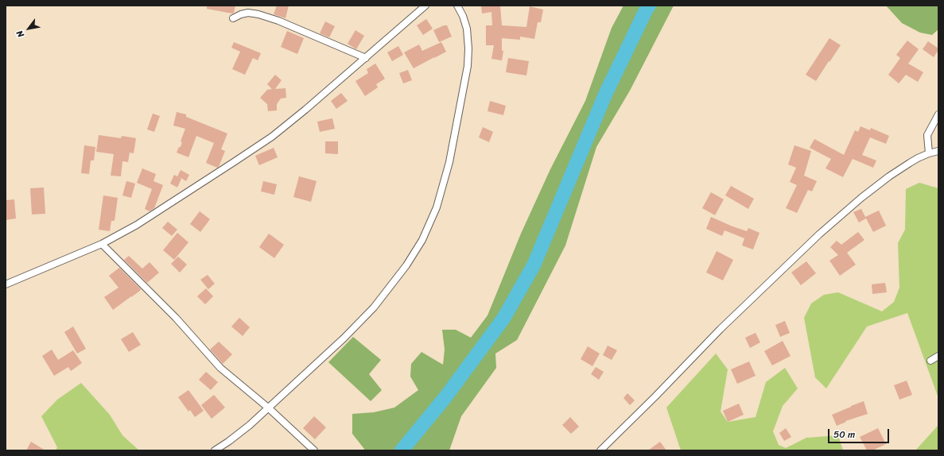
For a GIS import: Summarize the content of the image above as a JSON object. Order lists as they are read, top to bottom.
{
  "scale_bar": "50 m",
  "north": "bottom left"
}
